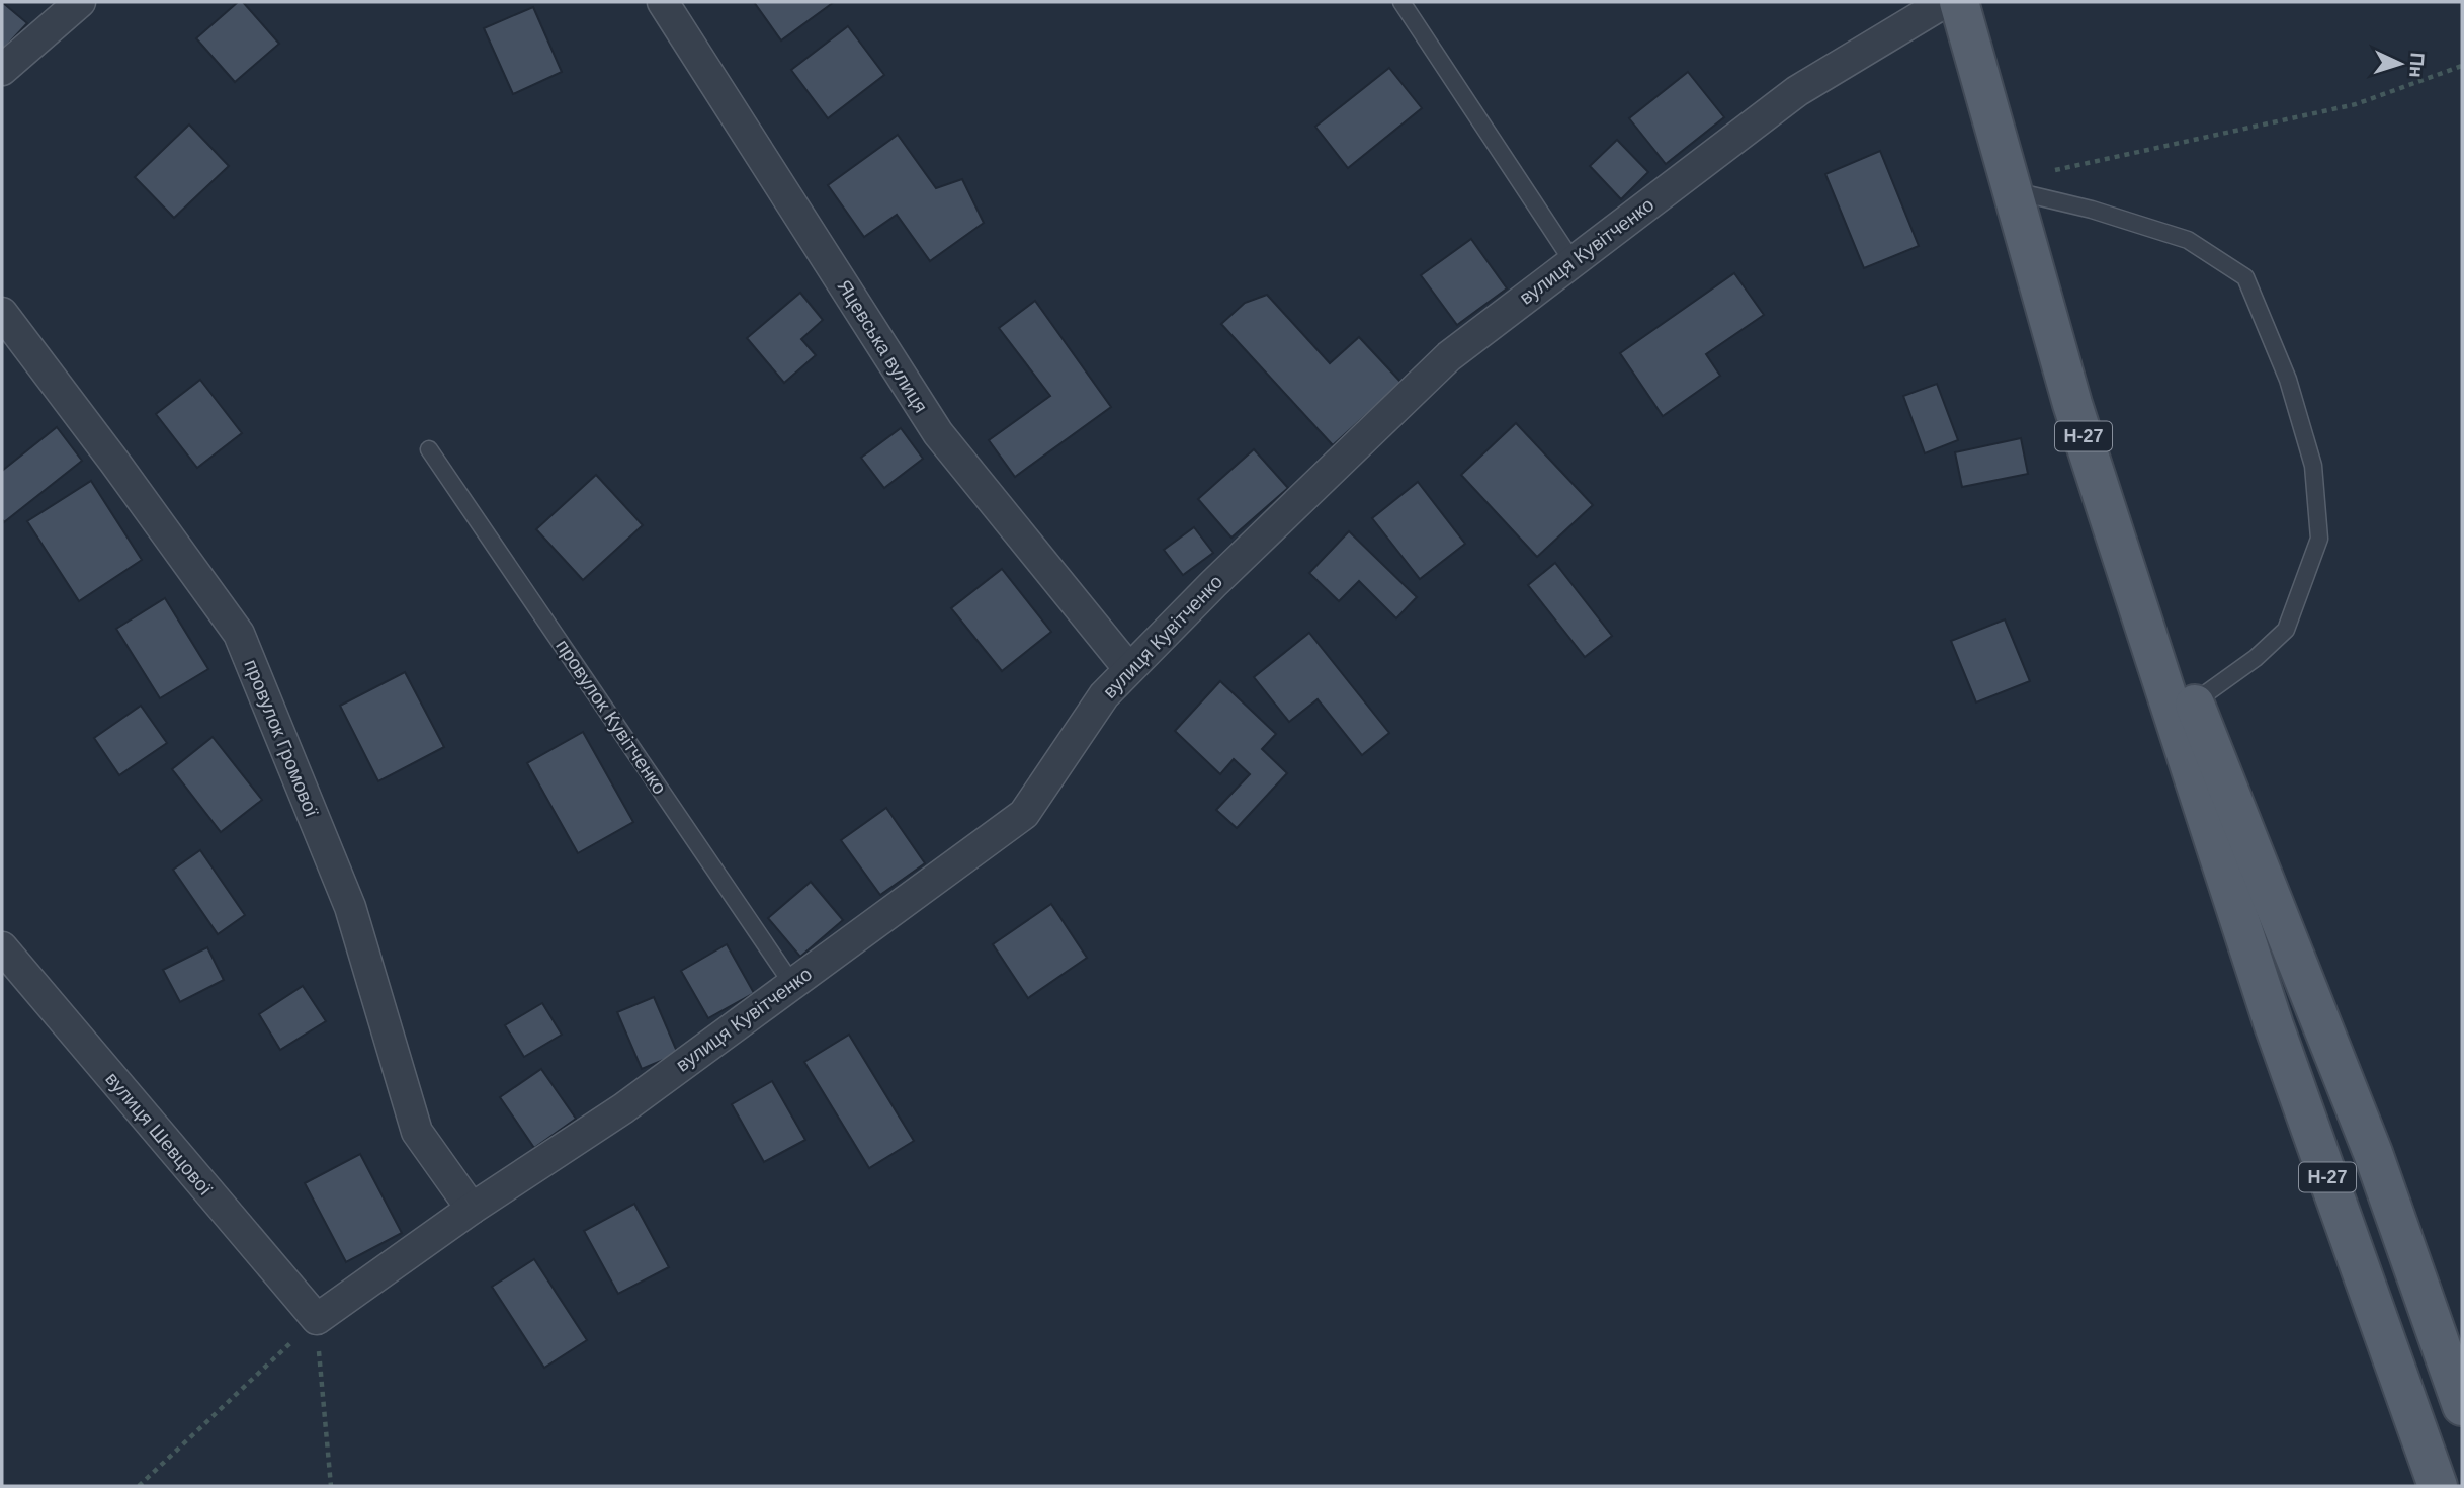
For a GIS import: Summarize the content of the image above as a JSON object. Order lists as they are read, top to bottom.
{
  "streets": {
    "main road": ["Н-27"],
    "street": [
      "вулиця Кувітченко",
      "Яцевська вулиця",
      "провулок Громової",
      "вулиця Шевцової"
    ],
    "lane": ["провулок Кувітченко"]
  },
  "crossings": [
    ["вулиця Кувітченко", "Яцевська вулиця"],
    ["вулиця Кувітченко", "провулок Кувітченко"],
    ["вулиця Кувітченко", "провулок Громової"],
    ["вулиця Кувітченко", "вулиця Шевцової"]
  ],
  "north": "right"
}
